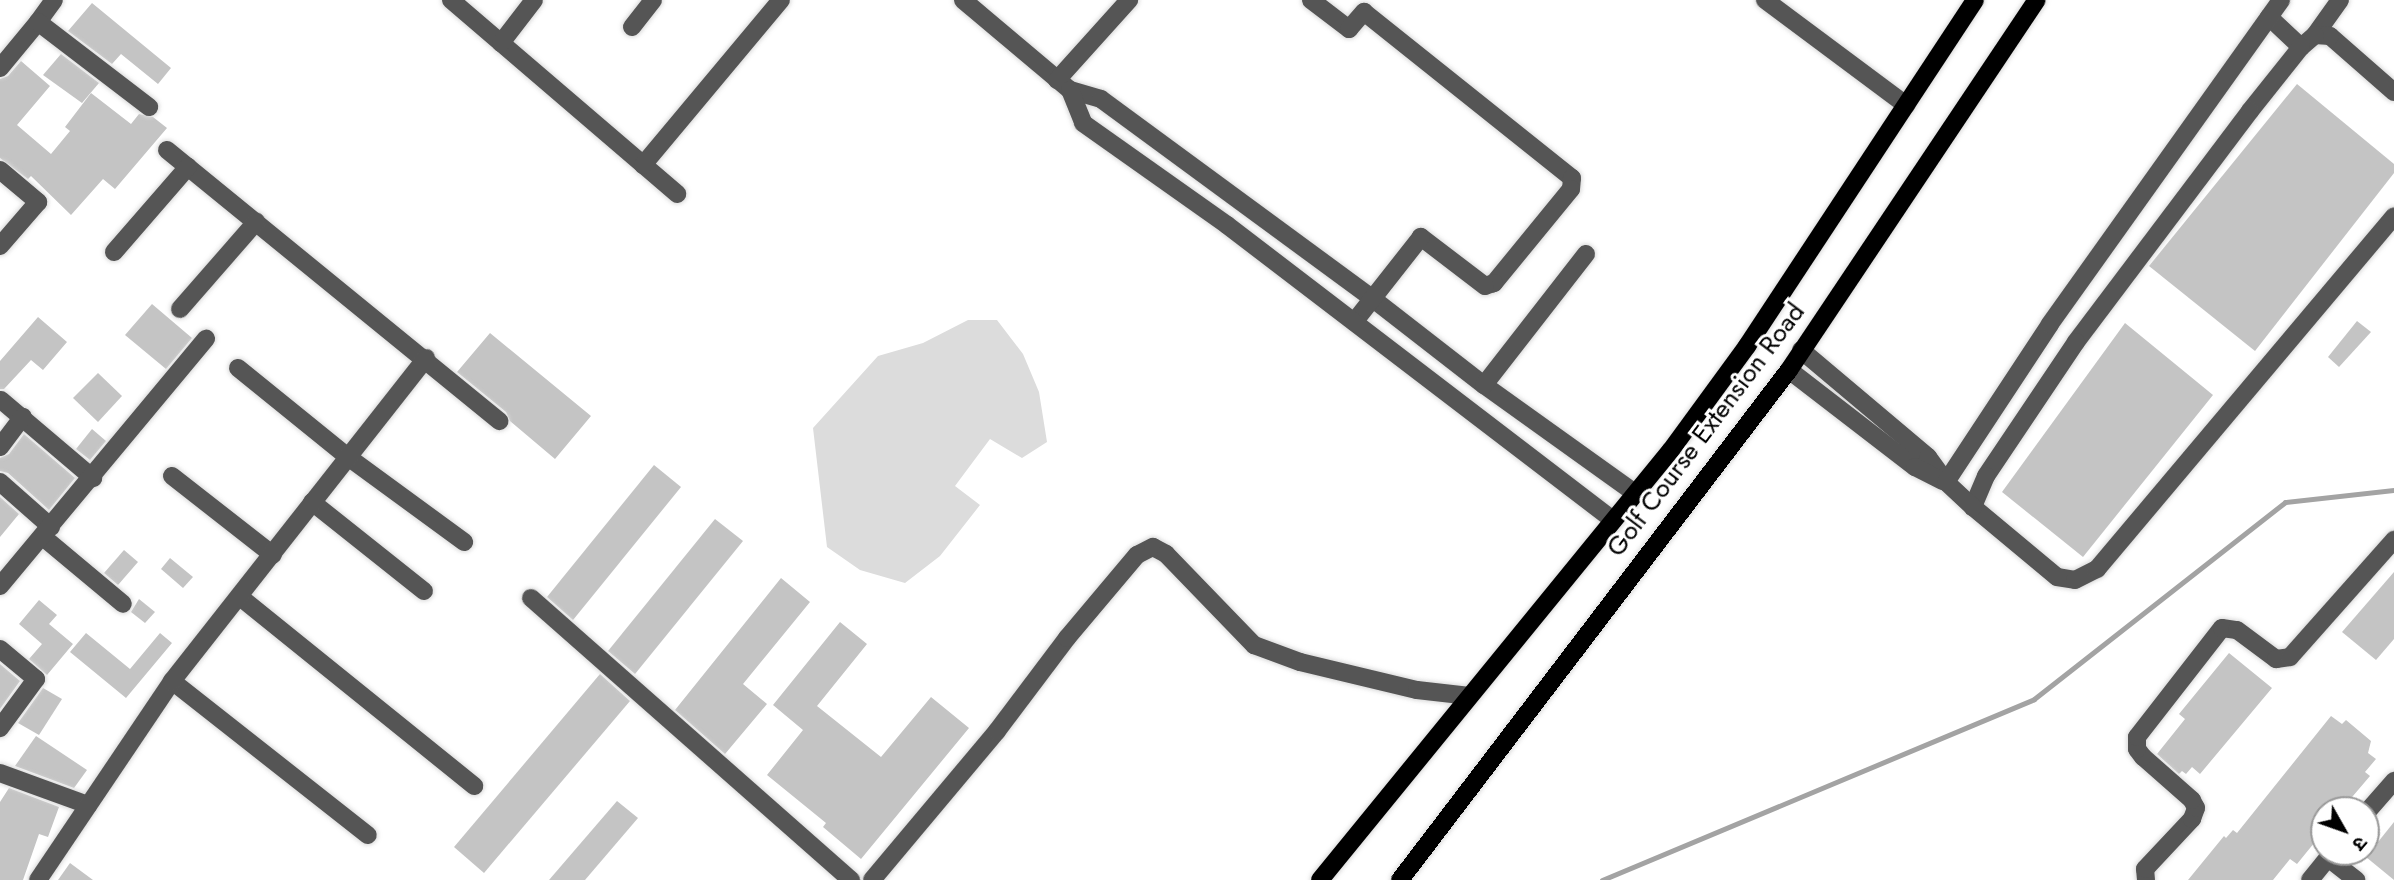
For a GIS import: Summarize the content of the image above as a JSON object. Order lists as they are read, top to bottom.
{
  "streets": {
    "main road": ["Golf Course Extension Road"]
  },
  "north": "bottom right"
}
